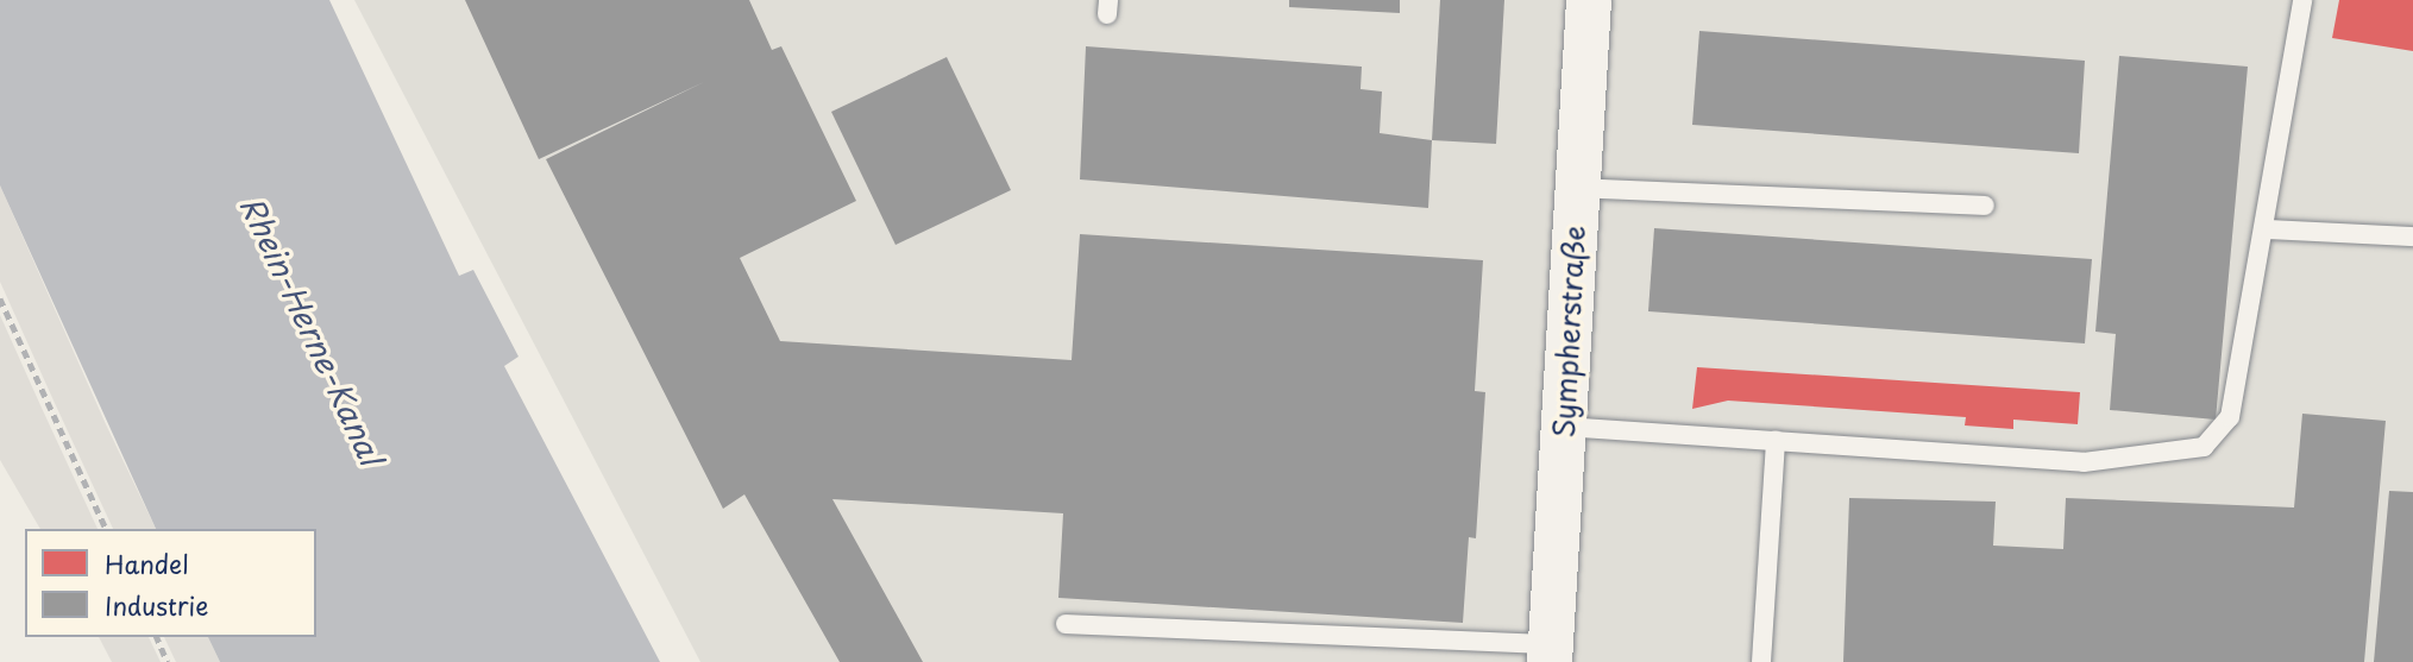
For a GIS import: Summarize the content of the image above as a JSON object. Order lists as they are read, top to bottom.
{
  "streets": {
    "street": ["Sympherstraße"]
  },
  "water": ["Rhein-Herne-Kanal"],
  "legend": ["Handel", "Industrie"]
}
